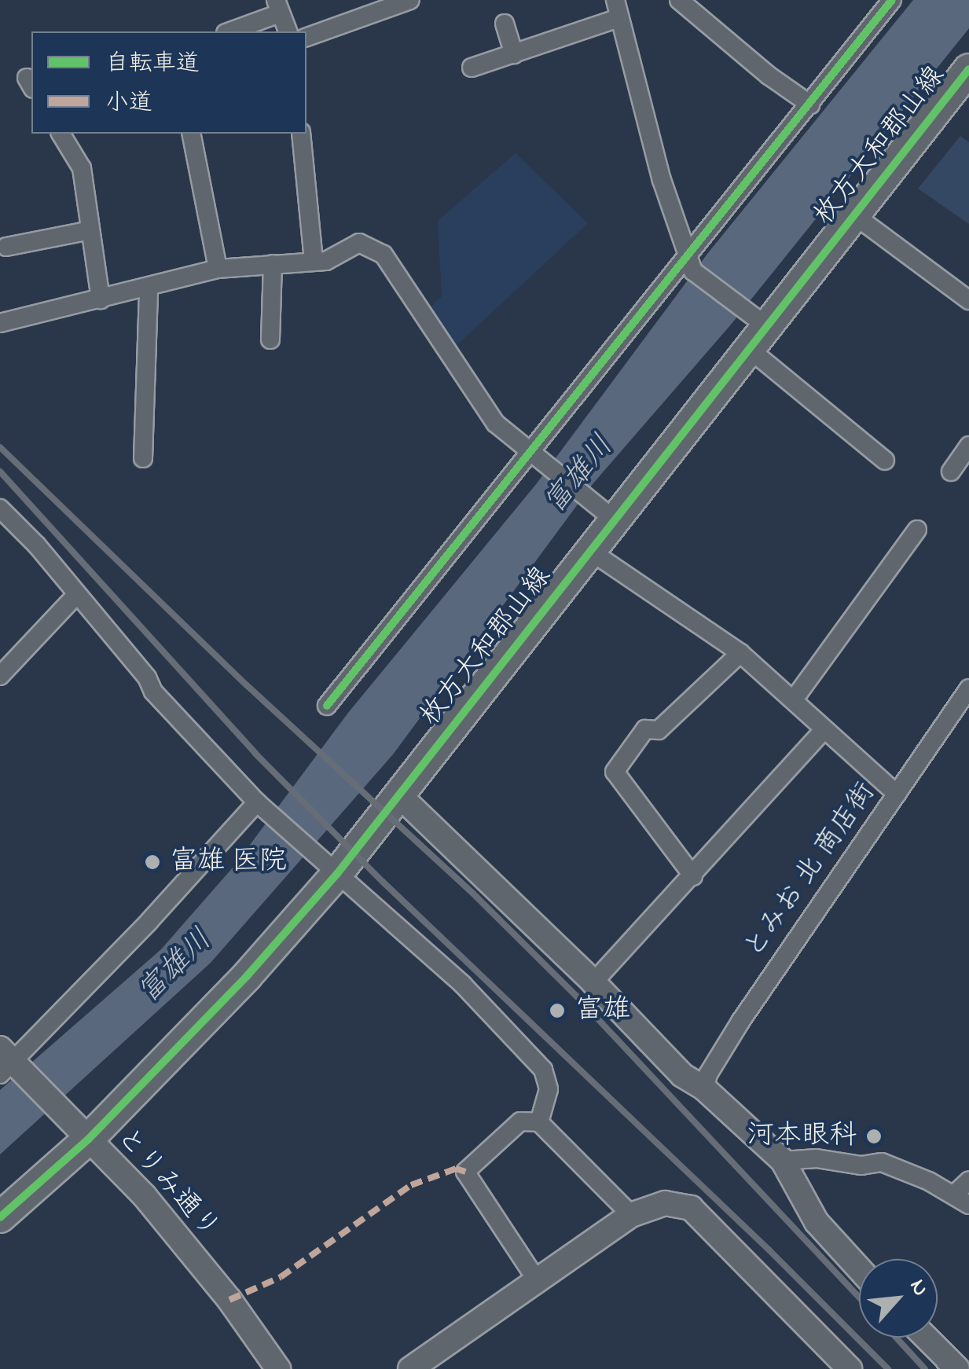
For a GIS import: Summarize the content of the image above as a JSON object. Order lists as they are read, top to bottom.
{
  "streets": {
    "main road": ["枚方大和郡山線"],
    "street": ["とみお 北 商店街", "とりみ通り"]
  },
  "crossings": [
    ["枚方大和郡山線", "とりみ通り"]
  ],
  "water": ["富雄川"],
  "places": ["富雄 医院", "富雄", "河本眼科"],
  "legend": ["自転車道", "小道"],
  "north": "top right"
}
